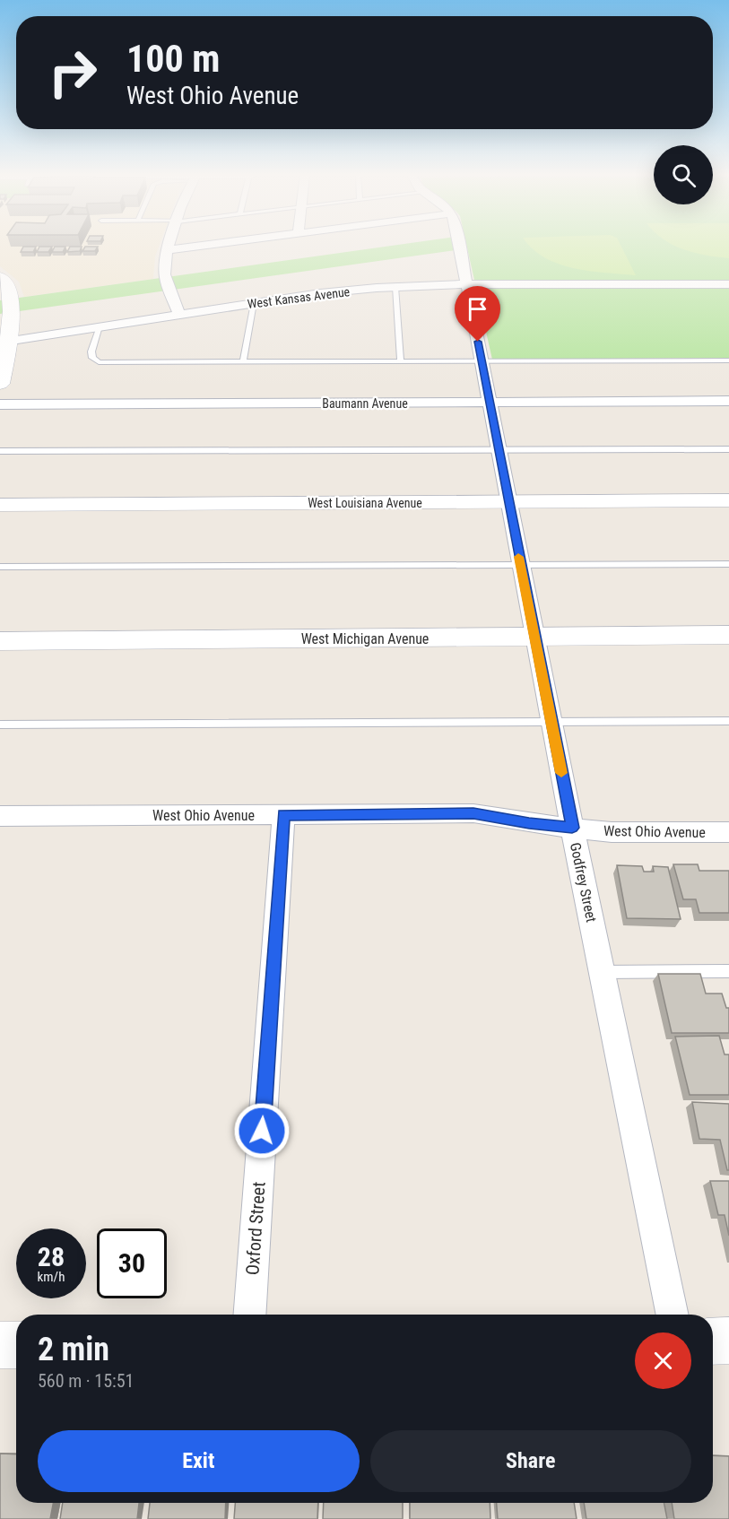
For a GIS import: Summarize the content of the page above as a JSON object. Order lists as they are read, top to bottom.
{
  "streets": {
    "street": [
      "West Kansas Avenue",
      "Baumann Avenue",
      "West Louisiana Avenue",
      "West Michigan Avenue",
      "West Ohio Avenue",
      "Godfrey Street",
      "Oxford Street"
    ]
  },
  "crossings": [
    ["West Kansas Avenue", "Godfrey Street"],
    ["Baumann Avenue", "Godfrey Street"],
    ["West Louisiana Avenue", "Godfrey Street"],
    ["West Michigan Avenue", "Godfrey Street"],
    ["West Ohio Avenue", "Godfrey Street"],
    ["West Ohio Avenue", "Oxford Street"]
  ],
  "page": {
    "turn": ["100 m", "West Ohio Avenue"],
    "speed": "28 km/h",
    "limit": "30",
    "heading": ["2 min", "560 m · 15:51"],
    "buttons": ["Exit", "Share"]
  }
}
